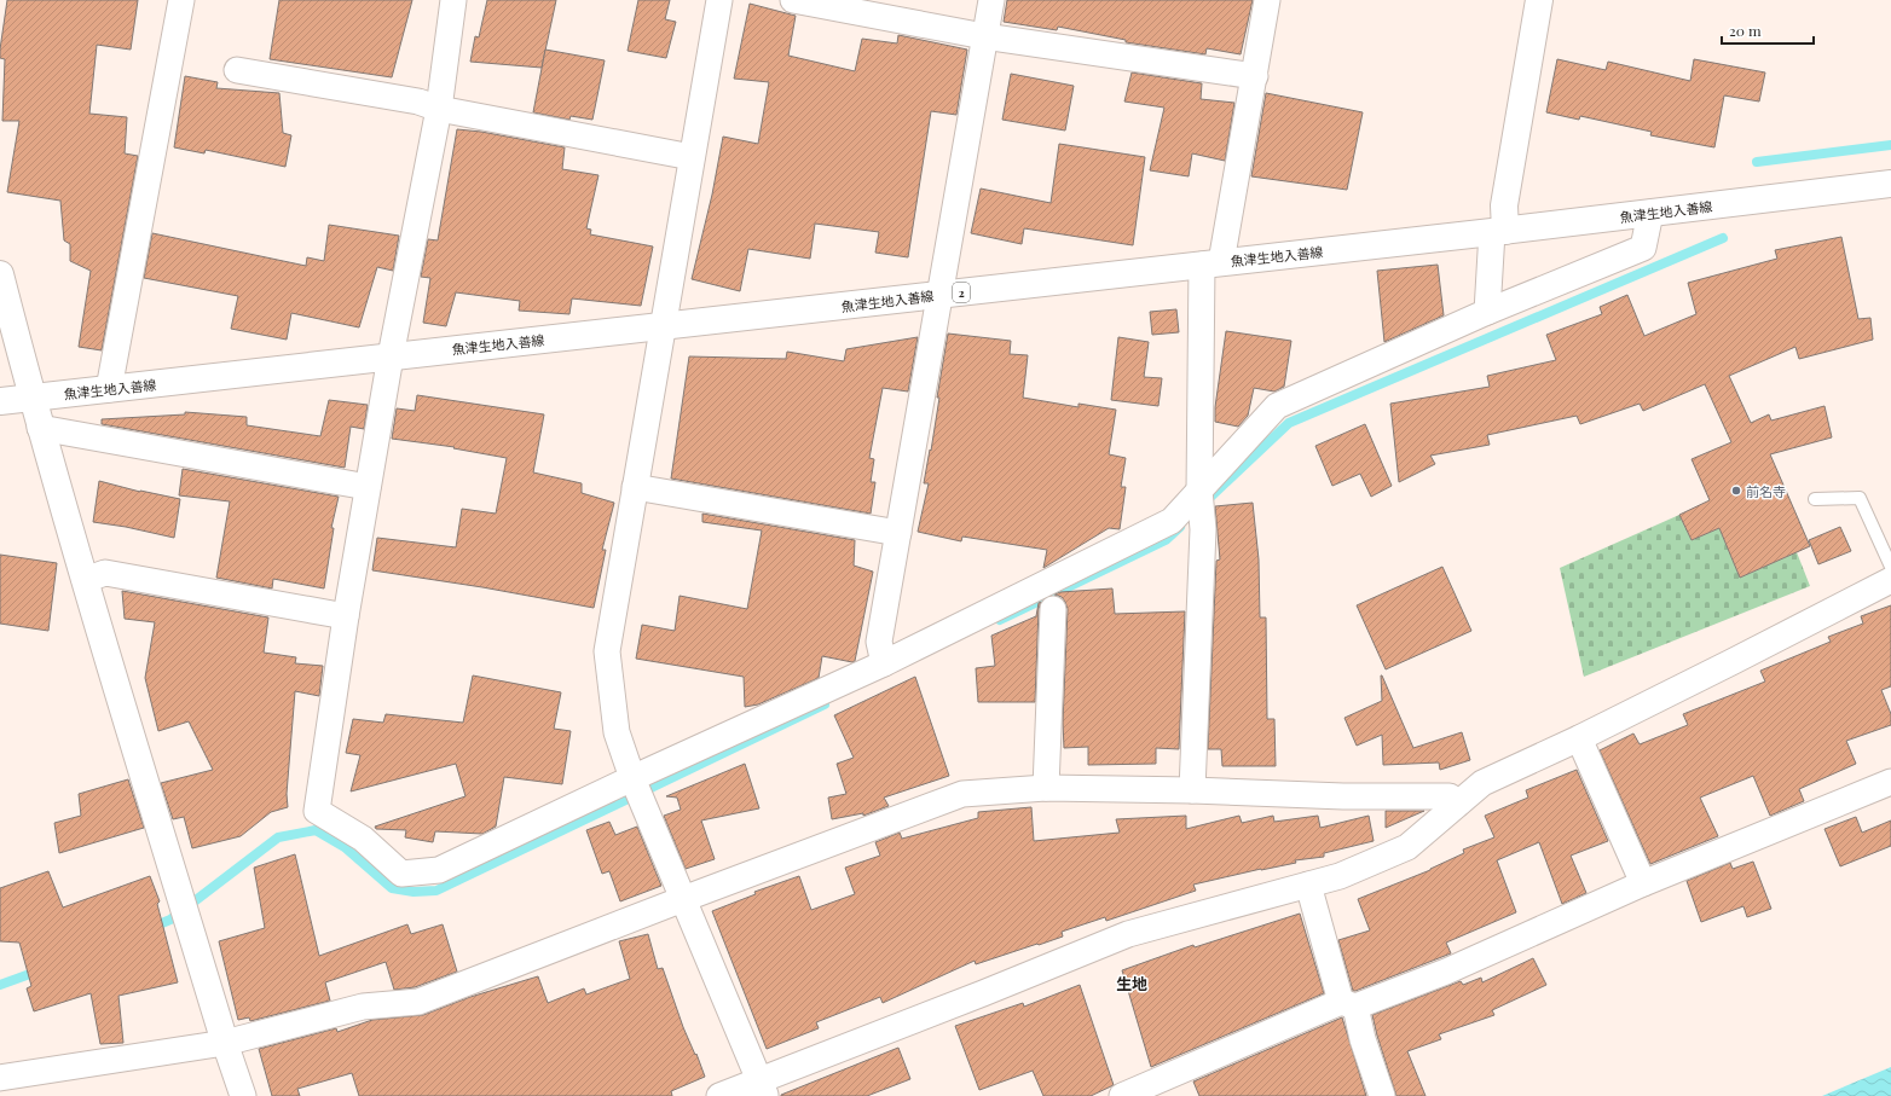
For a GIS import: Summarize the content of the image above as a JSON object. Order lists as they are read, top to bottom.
{
  "streets": {
    "main road": ["魚津生地入善線", "2"]
  },
  "districts": ["生地"],
  "places": ["前名寺"],
  "scale_bar": "20 m"
}
